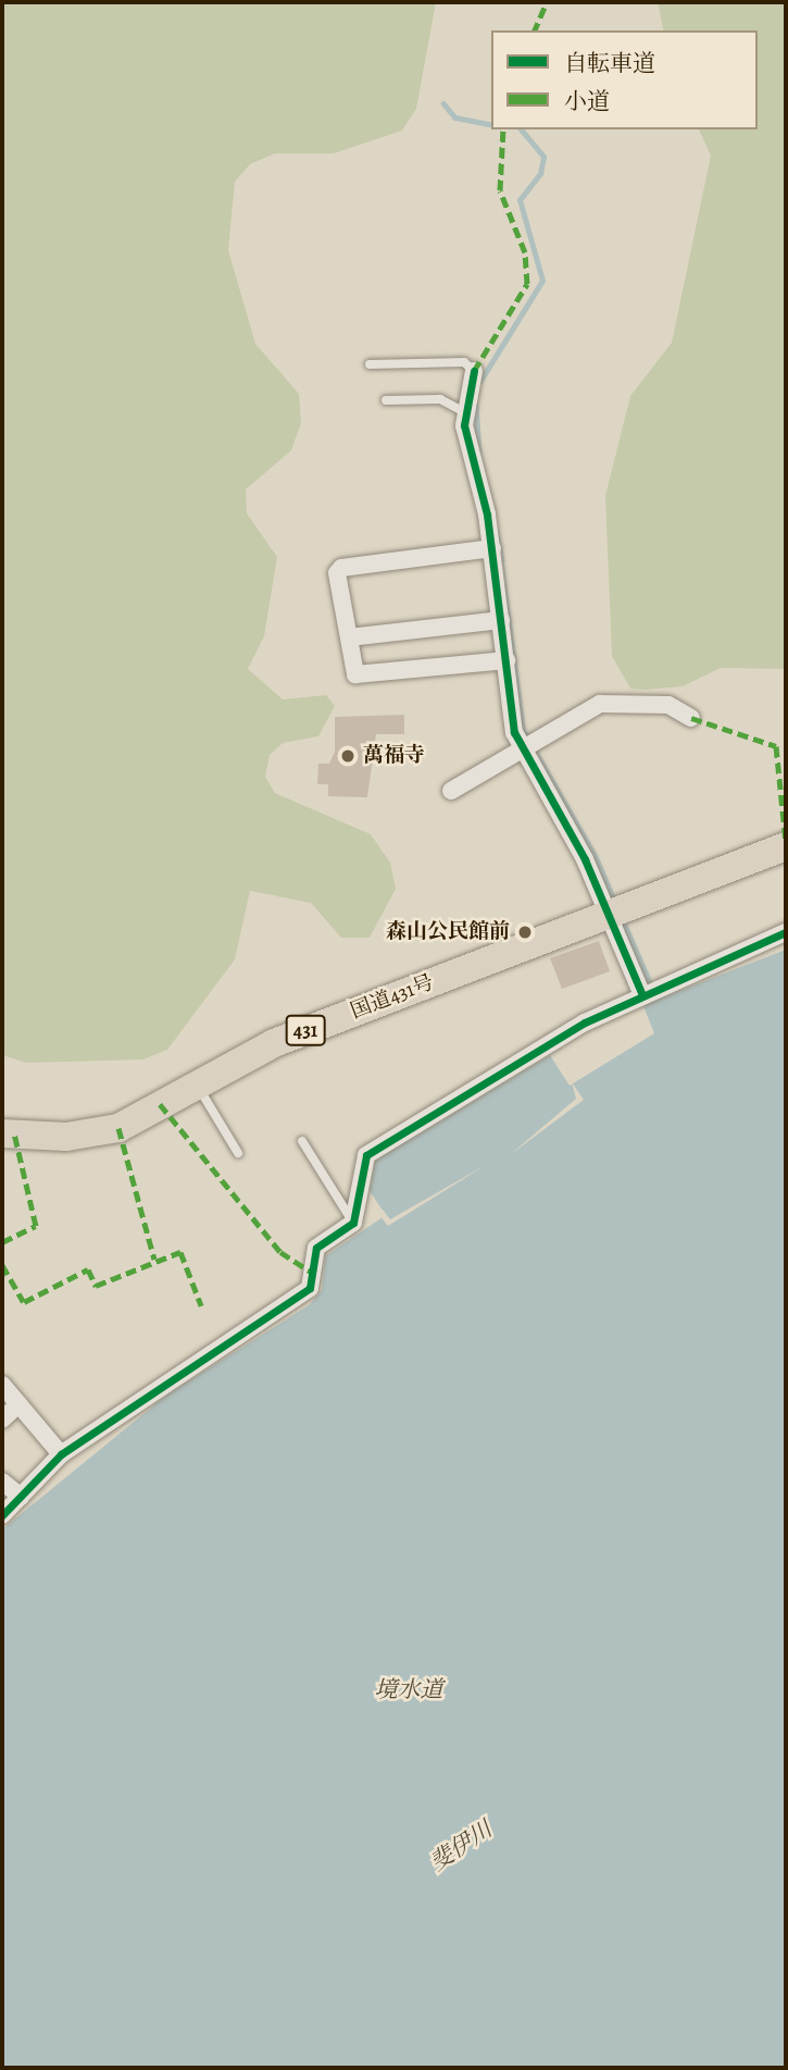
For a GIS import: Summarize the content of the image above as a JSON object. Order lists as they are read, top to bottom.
{
  "streets": {
    "highway": ["国道431号", "431"]
  },
  "water": ["境水道", "斐伊川"],
  "places": ["萬福寺", "森山公民館前"],
  "legend": ["自転車道", "小道"]
}
